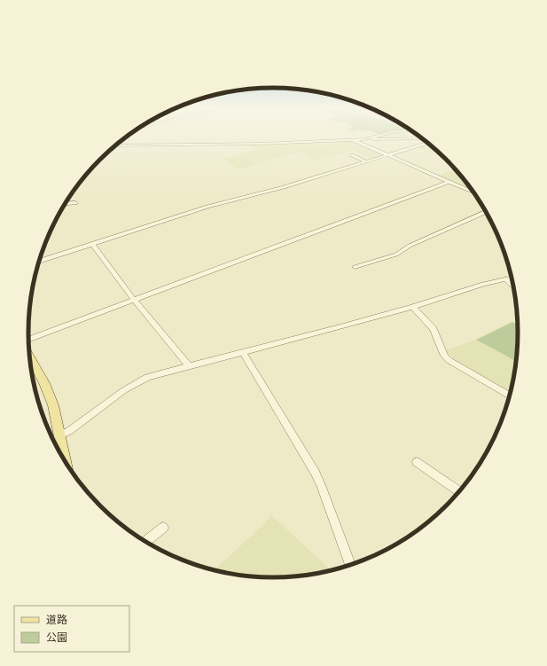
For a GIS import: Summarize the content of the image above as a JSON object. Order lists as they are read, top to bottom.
{
  "legend": ["道路", "公園"]
}
